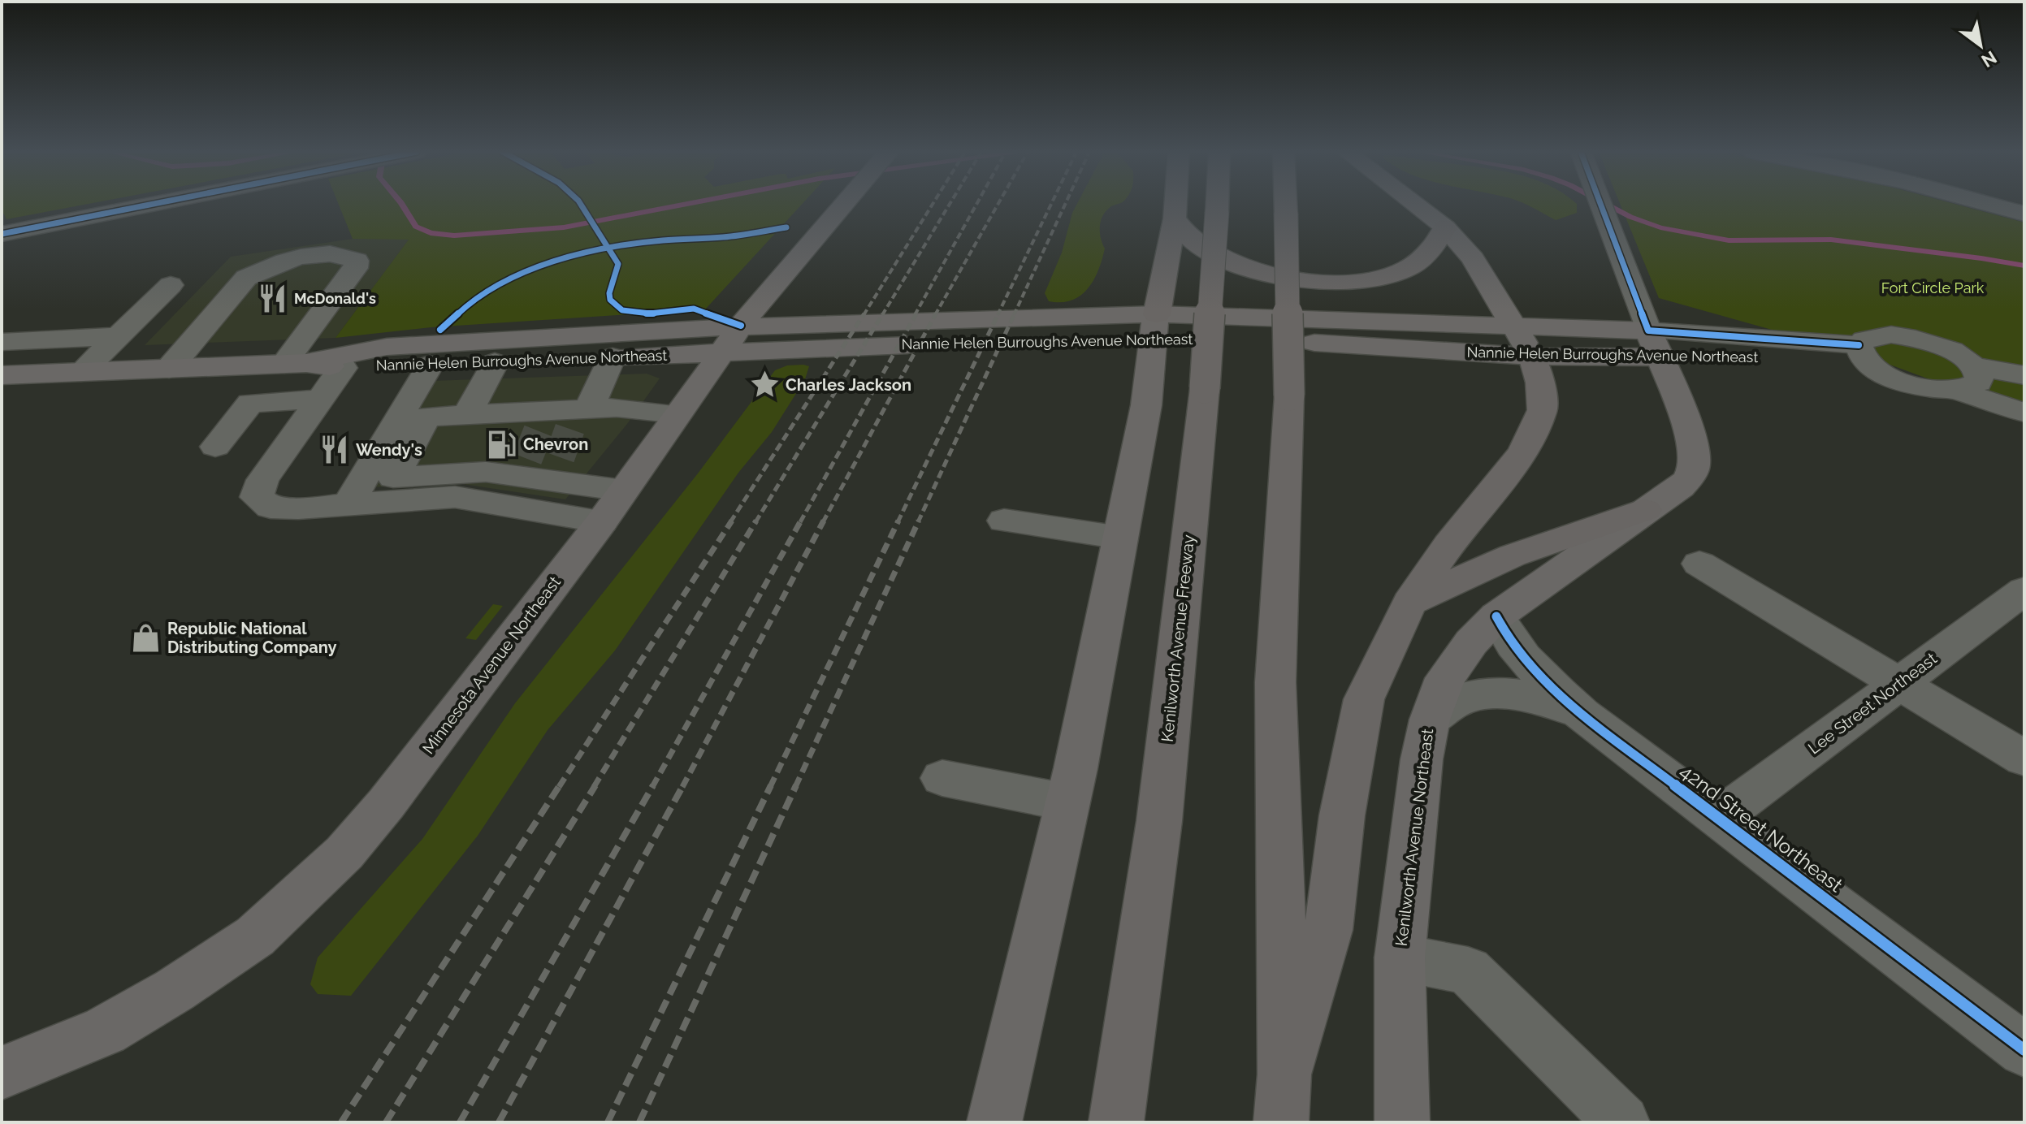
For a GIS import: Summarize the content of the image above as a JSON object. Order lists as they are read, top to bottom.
{
  "streets": {
    "highway": ["Kenilworth Avenue Freeway"],
    "main road": ["Nannie Helen Burroughs Avenue Northeast", "Minnesota Avenue Northeast", "Kenilworth Avenue Northeast"],
    "street": ["Lee Street Northeast", "42nd Street Northeast"]
  },
  "crossings": [
    ["Nannie Helen Burroughs Avenue Northeast", "Minnesota Avenue Northeast"],
    ["Nannie Helen Burroughs Avenue Northeast", "Kenilworth Avenue Northeast"],
    ["Lee Street Northeast", "42nd Street Northeast"],
    ["42nd Street Northeast", "Kenilworth Avenue Northeast"]
  ],
  "parks": ["Fort Circle Park"],
  "places": {
    "restaurant": ["McDonald's", "Wendy's"],
    "place": ["Charles Jackson"],
    "fuel station": ["Chevron"],
    "shop": ["Republic National Distributing Company"]
  },
  "north": "bottom right"
}
